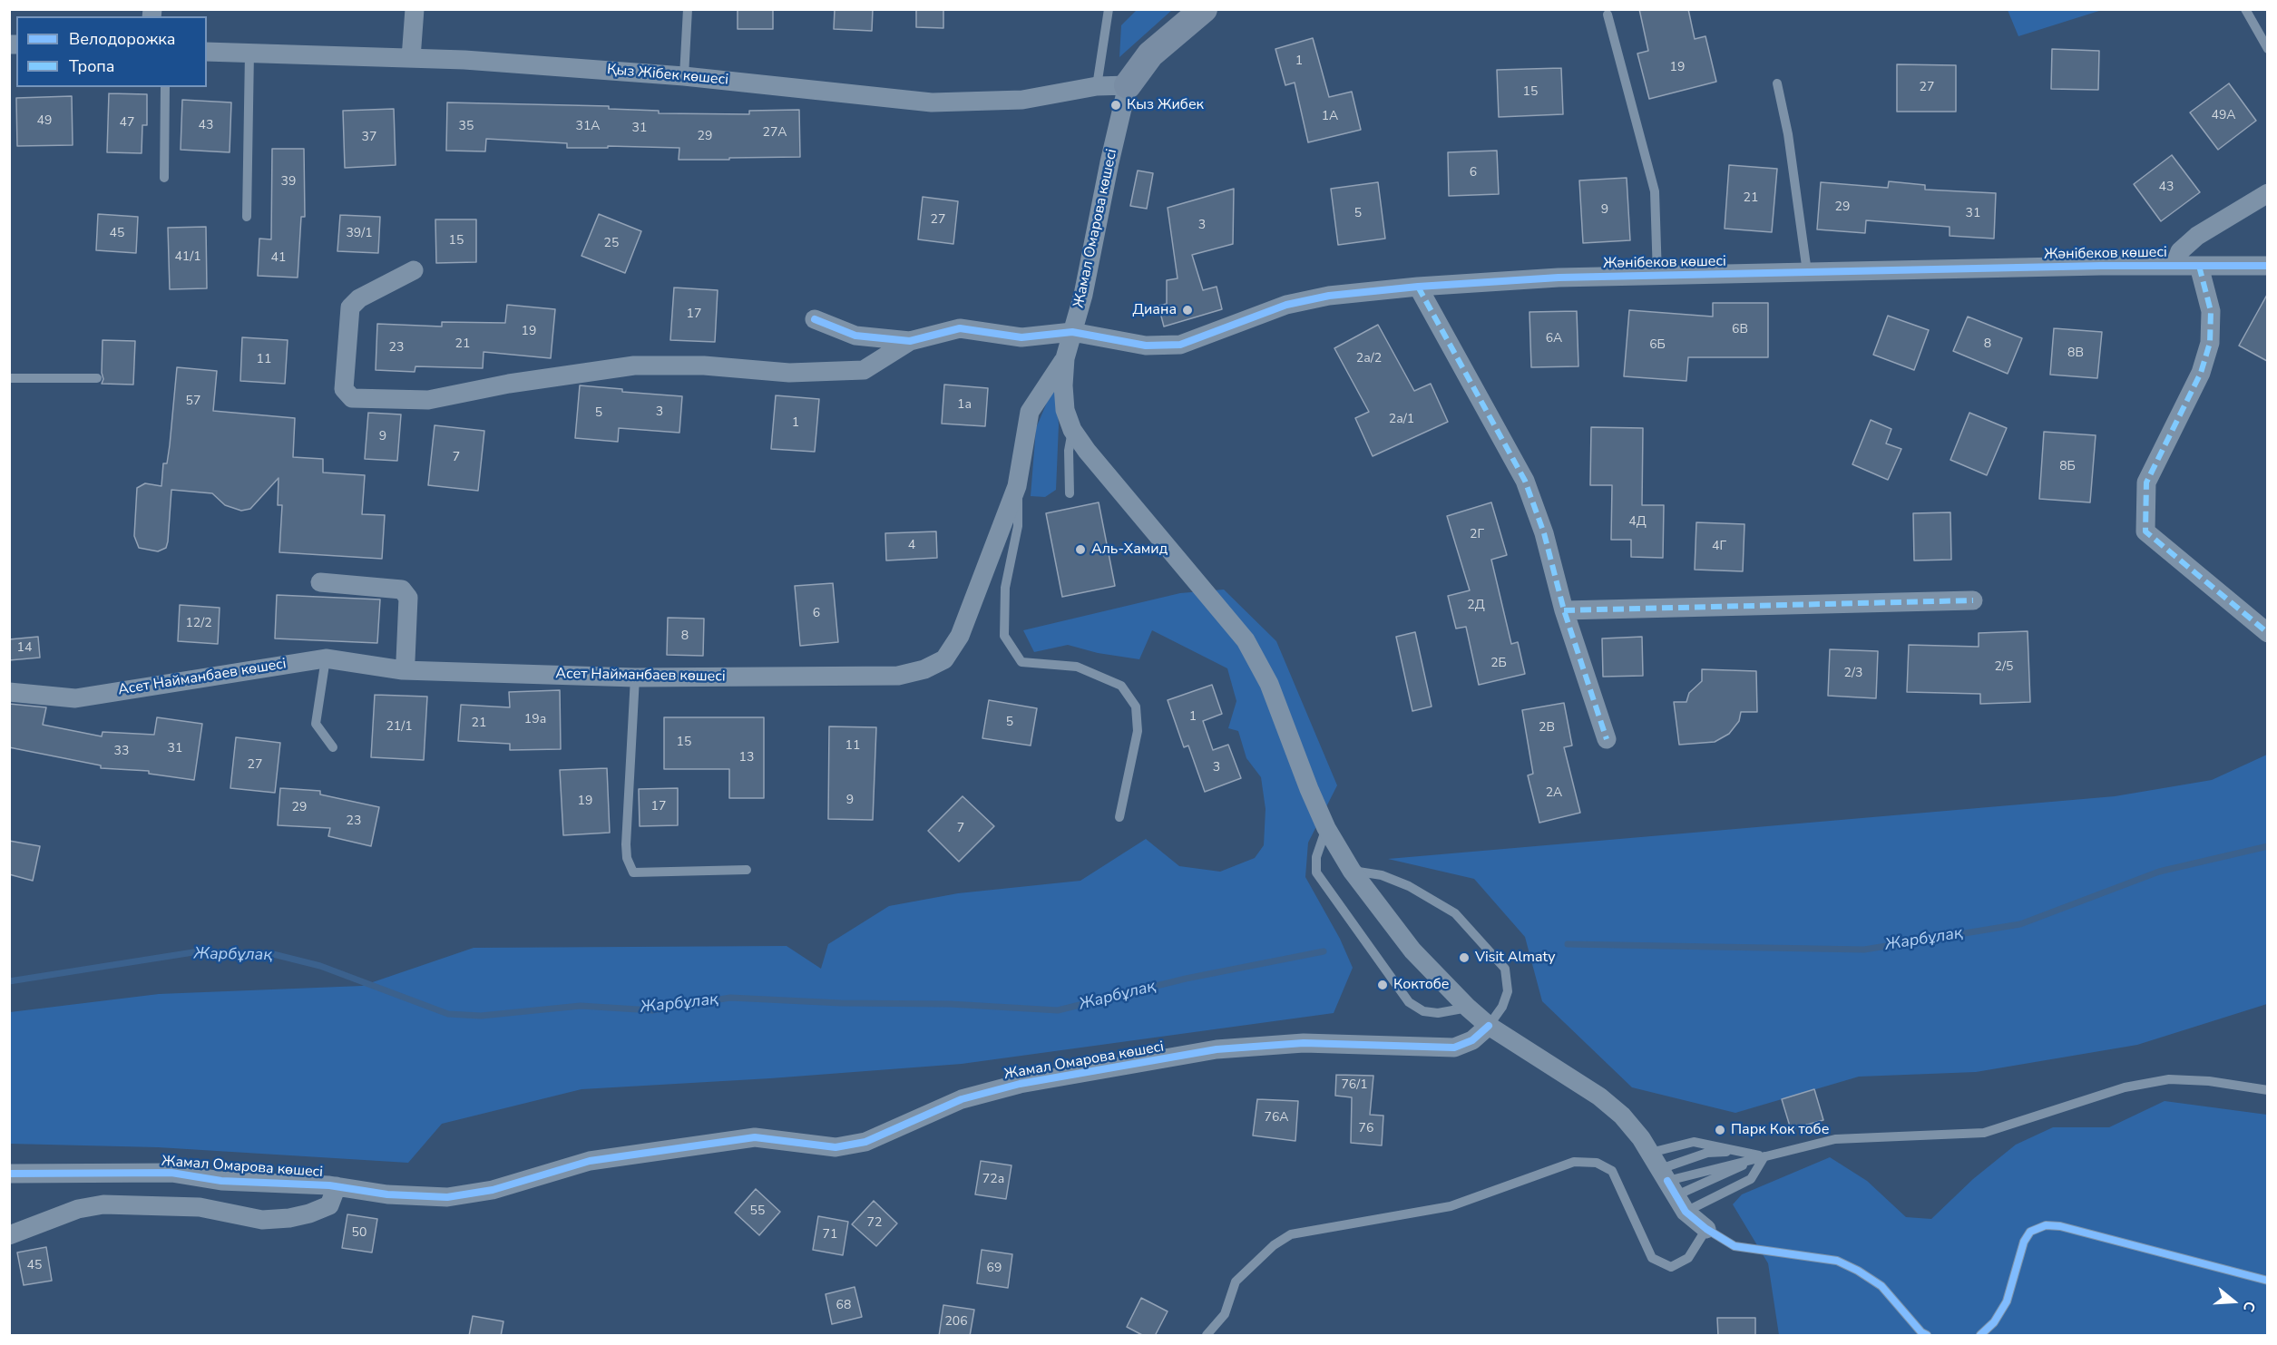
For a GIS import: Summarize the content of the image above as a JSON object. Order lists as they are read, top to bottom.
{
  "streets": {
    "street": [
      "Қыз Жібек көшесі",
      "Жамал Омарова көшесі",
      "Жәнібеков көшесі",
      "Асет Найманбаев көшесі"
    ]
  },
  "crossings": [
    ["Қыз Жібек көшесі", "Жамал Омарова көшесі"],
    ["Жамал Омарова көшесі", "Жәнібеков көшесі"],
    ["Жамал Омарова көшесі", "Асет Найманбаев көшесі"]
  ],
  "water": ["Жарбұлақ"],
  "places": [
    "Кыз Жибек",
    "Диана",
    "Аль-Хамид",
    "Visit Almaty",
    "Коктобе",
    "Парк Кок тобе"
  ],
  "house_numbers": [
    "1",
    "19",
    "27",
    "15",
    "49А",
    "1А",
    "49",
    "47",
    "43",
    "35",
    "31А",
    "31",
    "27А",
    "29",
    "37",
    "6",
    "39",
    "43",
    "21",
    "29",
    "9",
    "5",
    "31",
    "27",
    "3",
    "45",
    "39/1",
    "15",
    "25",
    "41/1",
    "41",
    "17",
    "6В",
    "19",
    "6А",
    "21",
    "8",
    "6Б",
    "23",
    "8В",
    "2а/2",
    "11",
    "57",
    "1а",
    "3",
    "5",
    "2а/1",
    "1",
    "9",
    "7",
    "8Б",
    "4Д",
    "2Г",
    "4",
    "4Г",
    "2Д",
    "6",
    "12/2",
    "8",
    "14",
    "2Б",
    "2/5",
    "2/3",
    "1",
    "19а",
    "5",
    "21",
    "21/1",
    "2В",
    "15",
    "11",
    "31",
    "33",
    "13",
    "27",
    "3",
    "2А",
    "9",
    "19",
    "17",
    "29",
    "23",
    "7",
    "76/1",
    "76А",
    "76",
    "72а",
    "55",
    "72",
    "50",
    "71",
    "45",
    "69",
    "68",
    "206"
  ],
  "legend": ["Велодорожка", "Тропа"],
  "north": "right"
}
